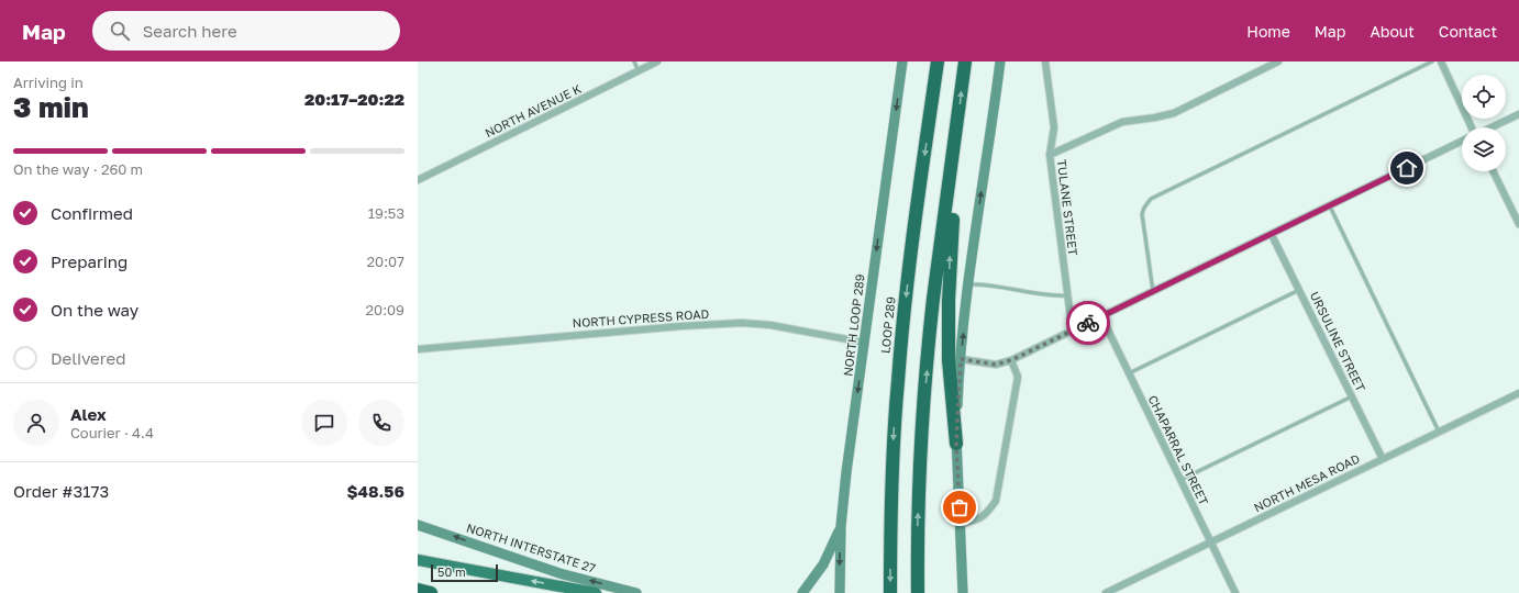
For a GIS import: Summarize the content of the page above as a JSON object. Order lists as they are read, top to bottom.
{
  "streets": {
    "highway": ["LOOP 289"],
    "main road": ["NORTH LOOP 289", "NORTH INTERSTATE 27"],
    "street": [
      "NORTH AVENUE K",
      "TULANE STREET",
      "NORTH CYPRESS ROAD",
      "URSULINE STREET",
      "CHAPARRAL STREET",
      "NORTH MESA ROAD"
    ]
  },
  "crossings": [
    ["NORTH CYPRESS ROAD", "NORTH LOOP 289"],
    ["URSULINE STREET", "NORTH MESA ROAD"],
    ["CHAPARRAL STREET", "NORTH MESA ROAD"]
  ],
  "one_way": ["NORTH LOOP 289"],
  "scale_bar": "50 m",
  "page": {
    "header": "Map",
    "search": "Search here",
    "nav": [
      "Home",
      "Map",
      "About",
      "Contact"
    ],
    "heading": ["3 min", "Arriving in", "20:17–20:22"],
    "panel": [
      "Alex",
      "Courier · 4.4",
      "Order #3173",
      "$48.56"
    ],
    "bar": "On the way · 260 m",
    "list": [
      ["Confirmed", "19:53"],
      ["Preparing", "20:07"],
      ["On the way", "20:09"],
      "Delivered"
    ],
    "scale": "50 m"
  }
}
